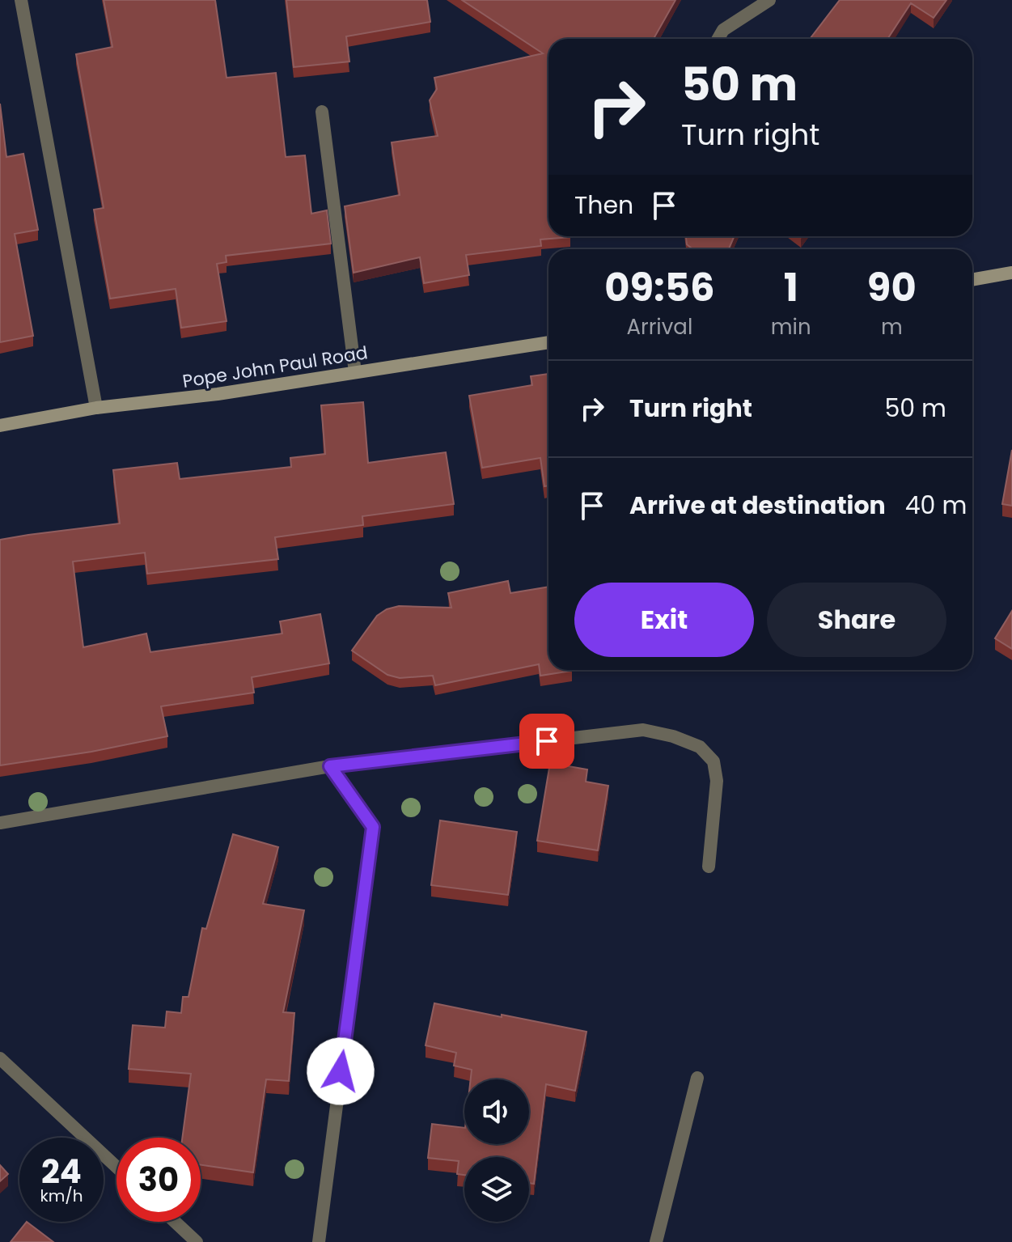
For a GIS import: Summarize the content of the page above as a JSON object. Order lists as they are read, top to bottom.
{
  "streets": {
    "main road": ["Pope John Paul Road"]
  },
  "page": {
    "turn": ["50 m", "Turn right"],
    "then": "Then",
    "eta": [
      "09:56",
      "Arrival",
      "1",
      "min",
      "90",
      "m"
    ],
    "list": [
      {
        "name": "Turn right",
        "value": "50 m"
      },
      {
        "name": "Arrive at destination",
        "value": "40 m"
      }
    ],
    "buttons": ["Exit", "Share"],
    "speed": "24 km/h",
    "limit": "30"
  }
}
